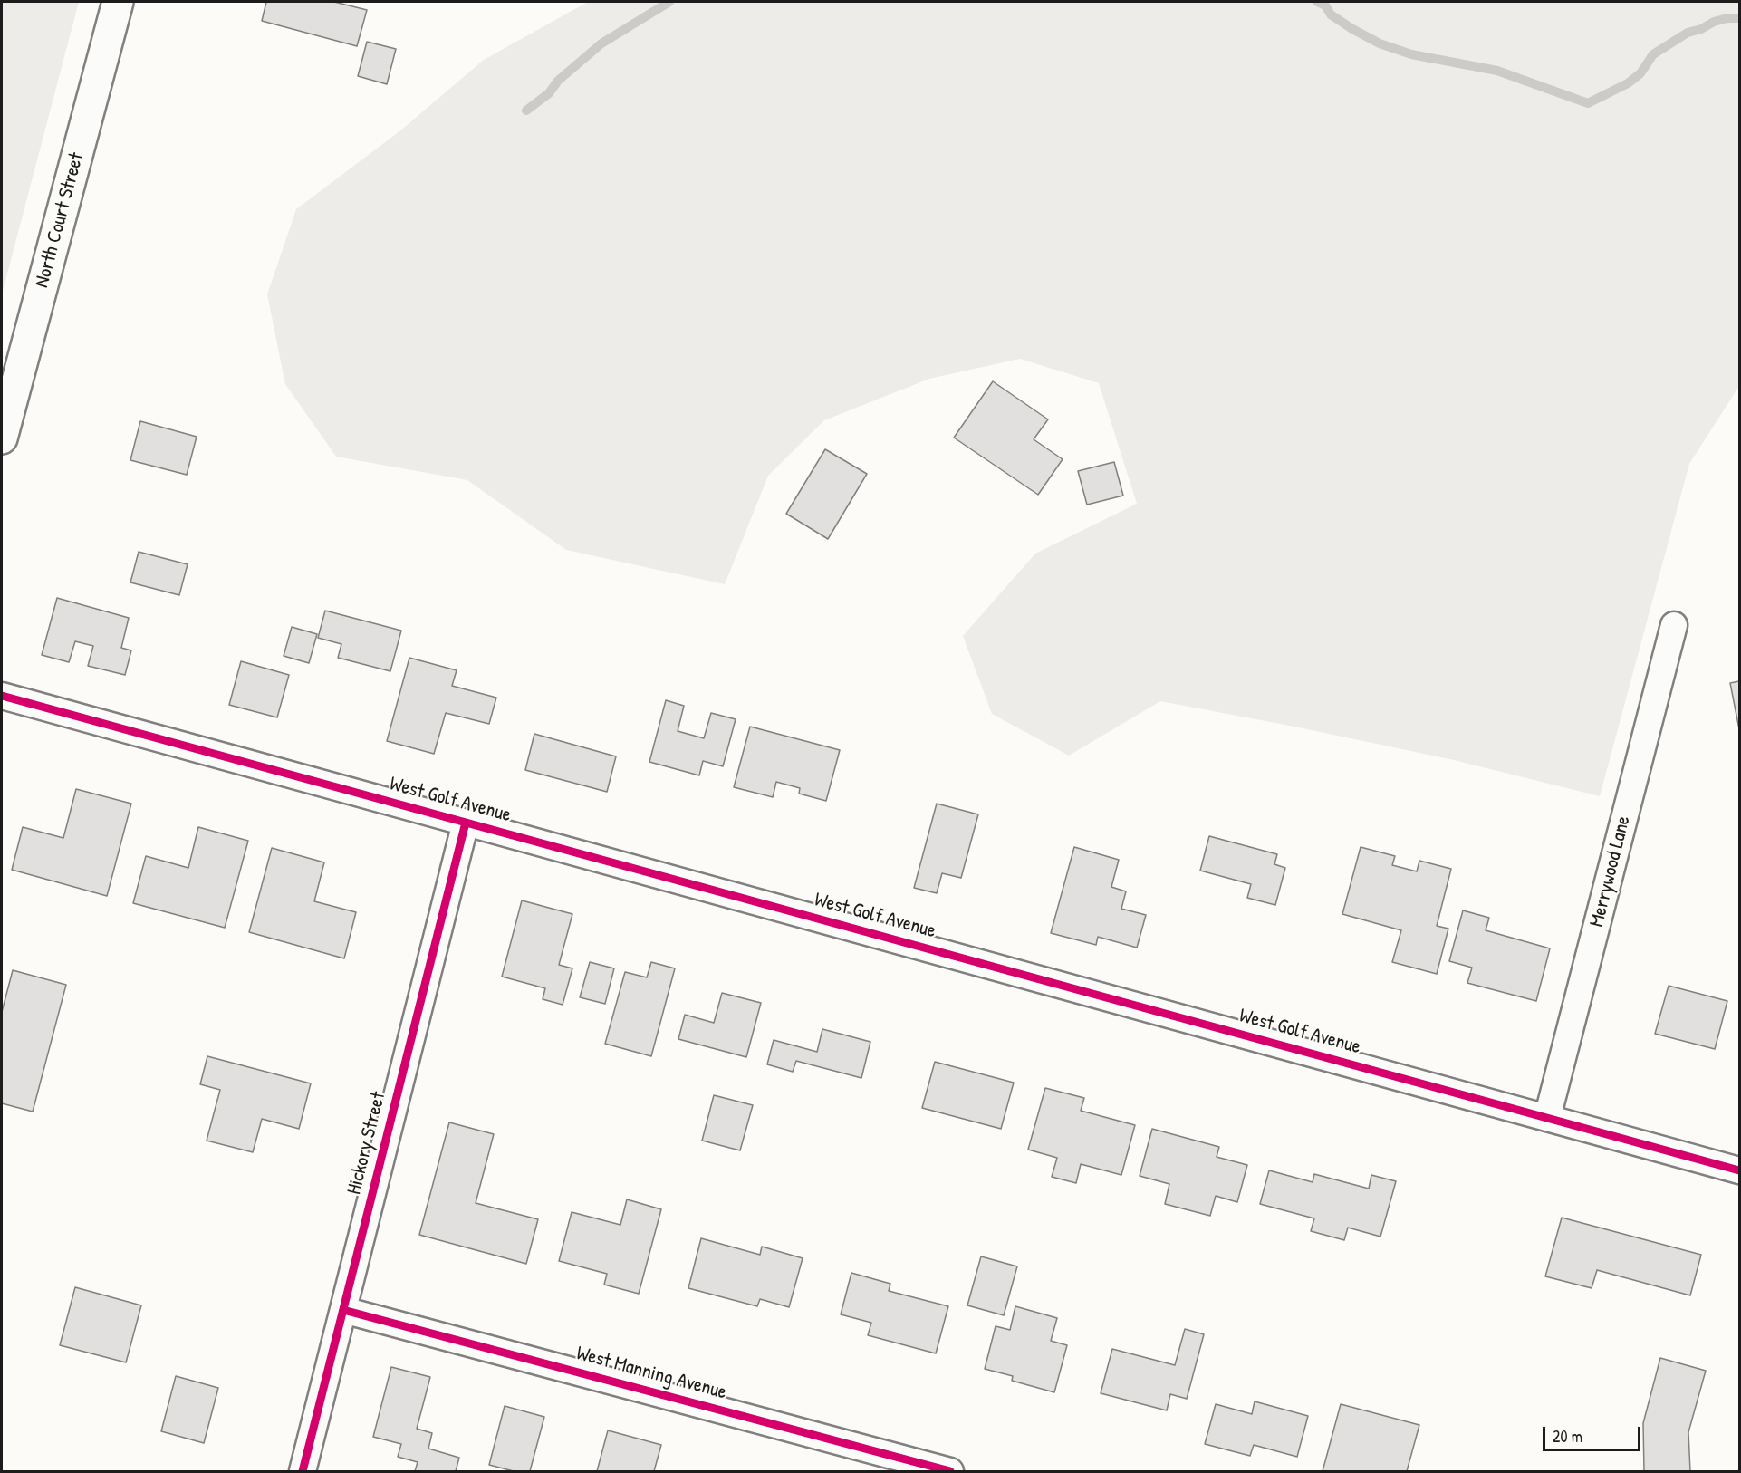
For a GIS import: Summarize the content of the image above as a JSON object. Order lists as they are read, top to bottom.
{
  "streets": {
    "main road": ["North Court Street"],
    "street": [
      "West Golf Avenue",
      "Merrywood Lane",
      "Hickory Street",
      "West Manning Avenue"
    ]
  },
  "crossings": [
    ["West Golf Avenue", "Merrywood Lane"],
    ["West Golf Avenue", "Hickory Street"],
    ["Hickory Street", "West Manning Avenue"]
  ],
  "scale_bar": "20 m"
}
